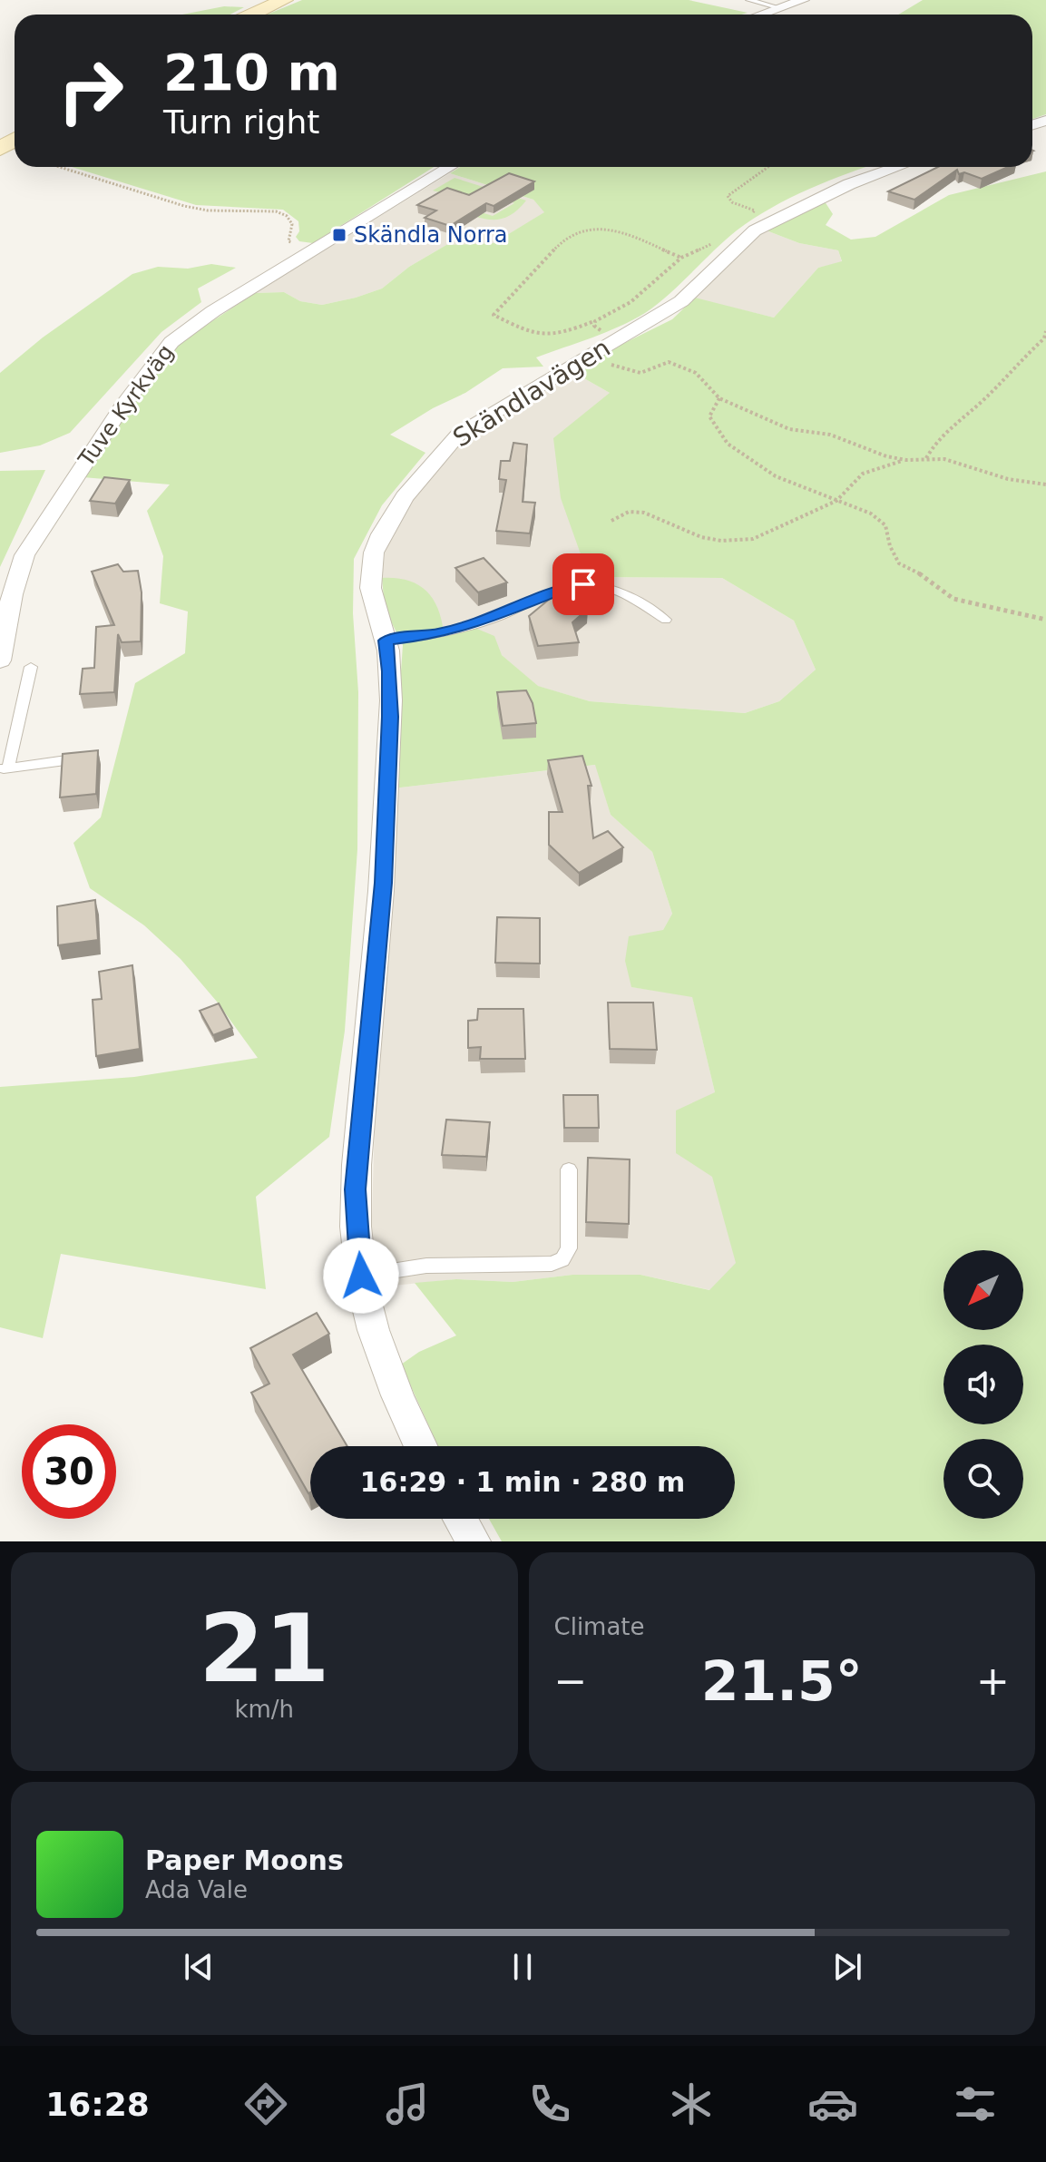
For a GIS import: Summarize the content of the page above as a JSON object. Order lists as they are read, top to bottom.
{
  "streets": {
    "street": ["Skändlavägen", "Tuve Kyrkväg"]
  },
  "places": {
    "transit": ["Skändla Norra"]
  },
  "north": "bottom left",
  "page": {
    "turn": ["210 m", "Turn right"],
    "limit": "30",
    "trip": "16:29 · 1 min · 280 m",
    "tile": [
      ["21", "km/h"],
      "Climate"
    ],
    "heat": ["−", "21.5°", "+"],
    "song": ["Paper Moons", "Ada Vale"],
    "tabs": "16:28"
  }
}
